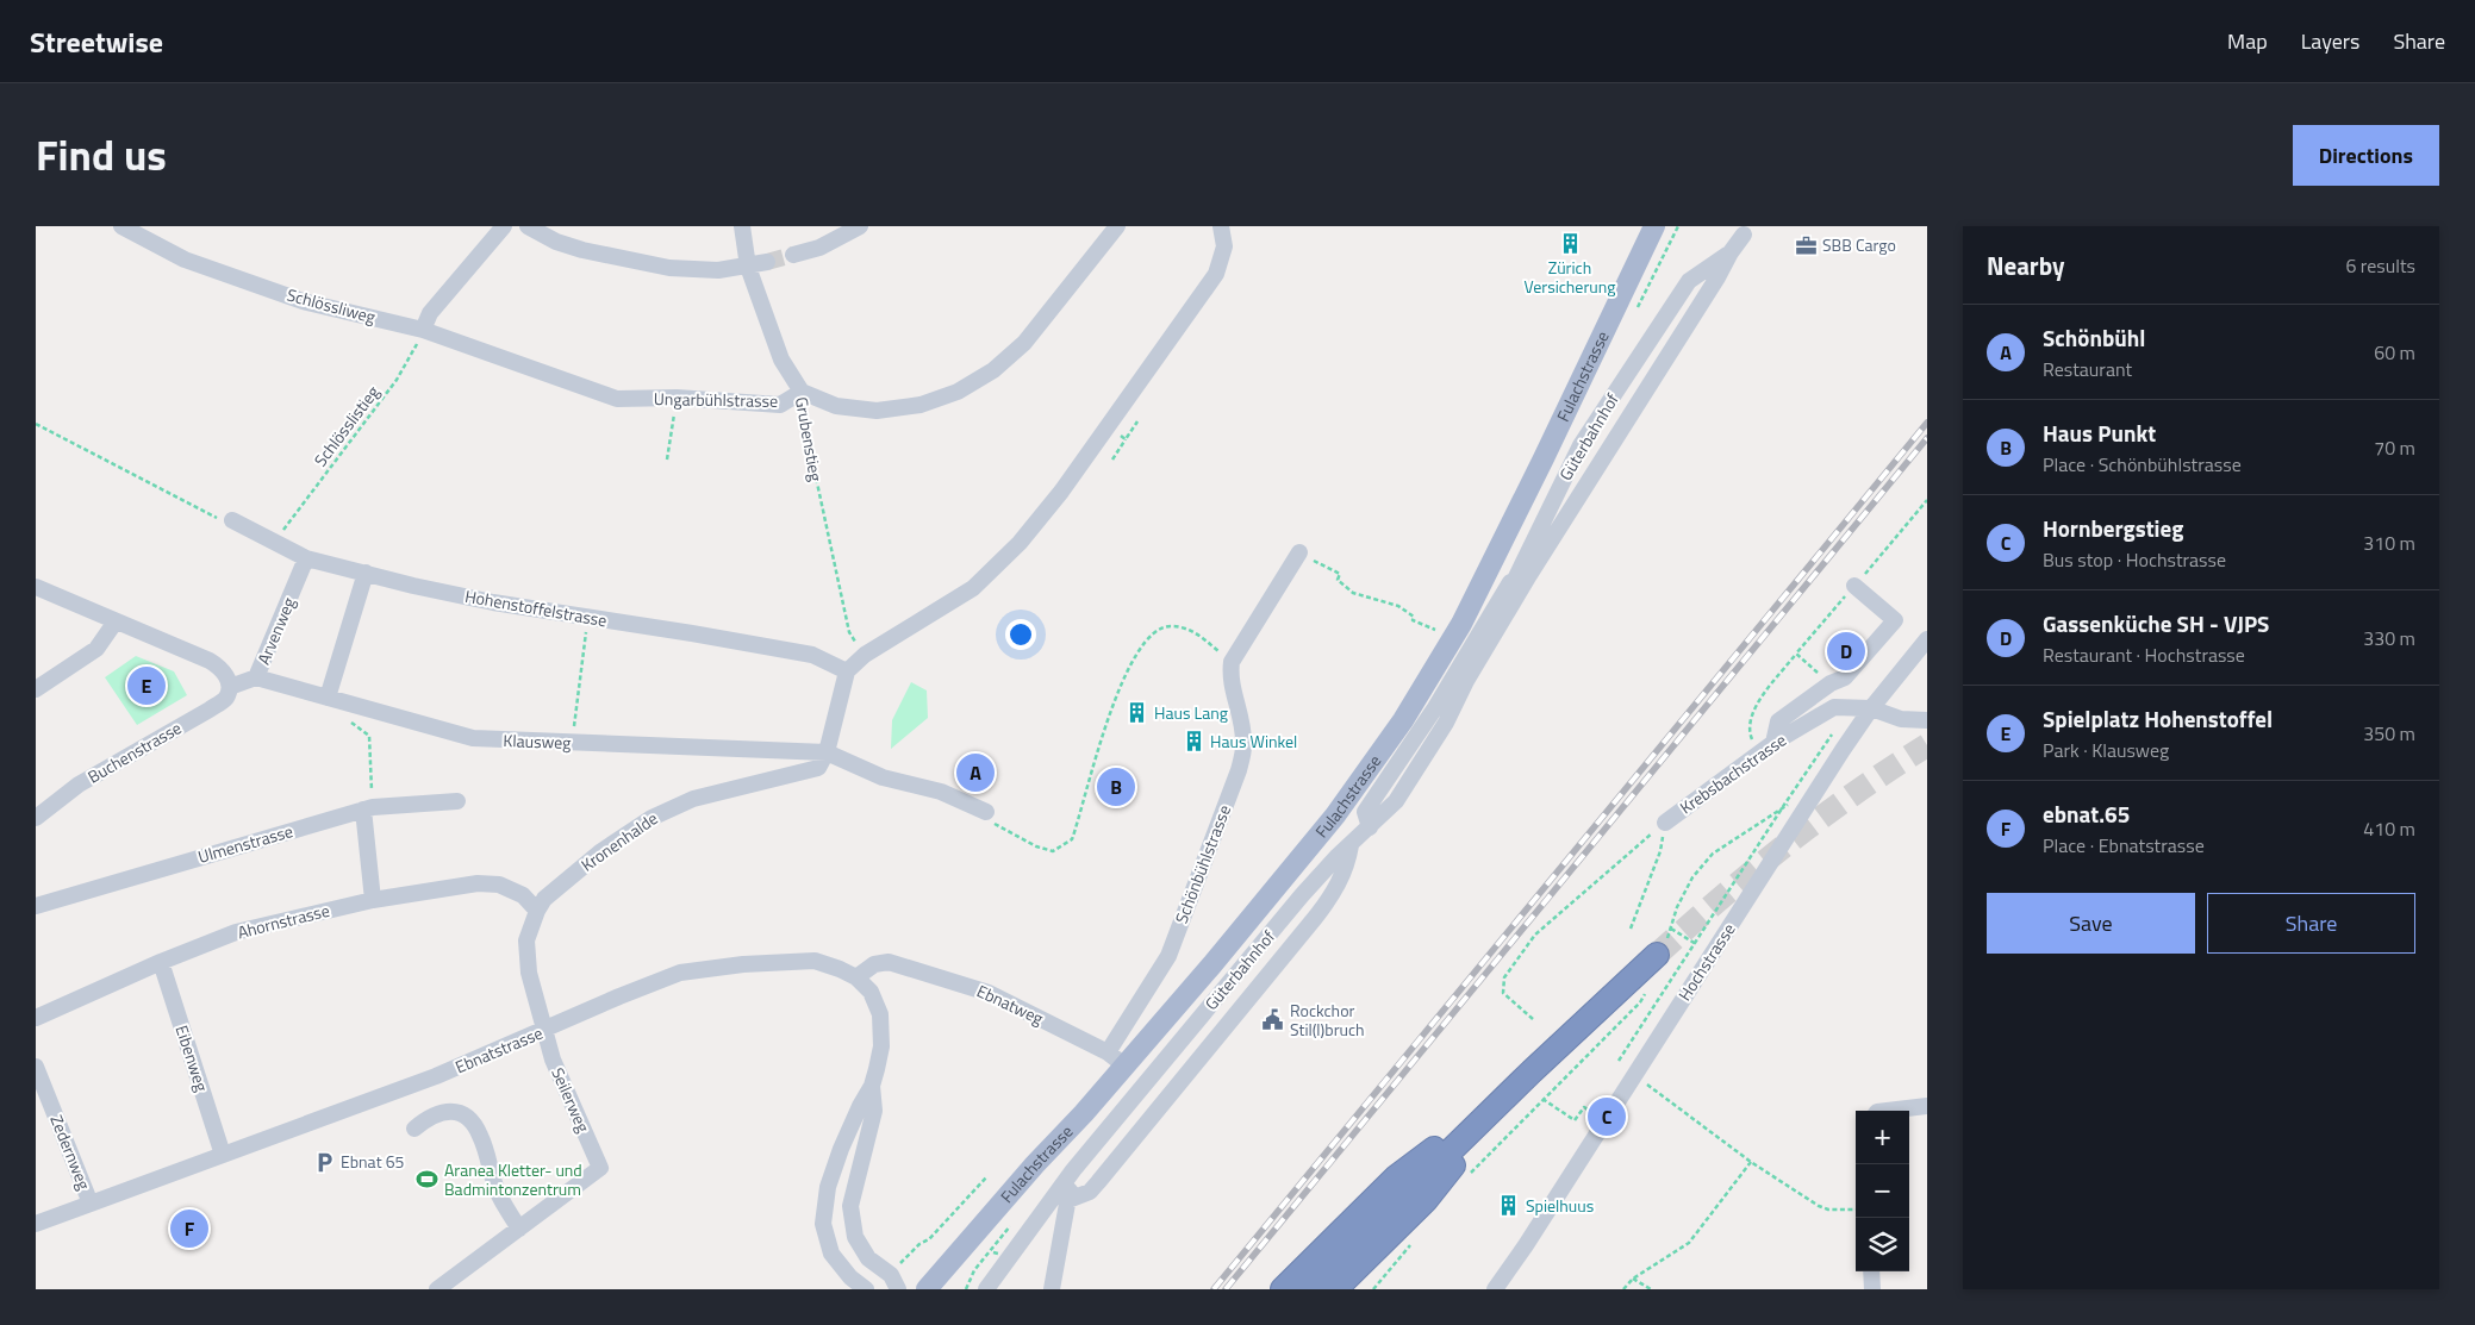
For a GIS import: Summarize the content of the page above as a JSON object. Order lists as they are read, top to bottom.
{
  "streets": {
    "main road": ["Fulachstrasse"],
    "street": [
      "Schlössliweg",
      "Ungarbühlstrasse",
      "Güterbahnhof",
      "Grubenstieg",
      "Hohenstoffelstrasse",
      "Arvenweg",
      "Klausweg",
      "Buchenstrasse",
      "Krebsbachstrasse",
      "Kronenhalde",
      "Ulmenstrasse",
      "Schönbühlstrasse",
      "Ahornstrasse",
      "Hochstrasse",
      "Ebnatweg",
      "Ebnatstrasse",
      "Eibenweg",
      "Seilerweg",
      "Zedernweg"
    ],
    "path": ["Schlösslistieg"]
  },
  "crossings": [
    ["Schlössliweg", "Ungarbühlstrasse"],
    ["Schlössliweg", "Schlösslistieg"],
    ["Fulachstrasse", "Ebnatweg"],
    ["Ungarbühlstrasse", "Schlösslistieg"],
    ["Ungarbühlstrasse", "Grubenstieg"],
    ["Hohenstoffelstrasse", "Arvenweg"],
    ["Arvenweg", "Klausweg"],
    ["Arvenweg", "Buchenstrasse"],
    ["Klausweg", "Kronenhalde"],
    ["Krebsbachstrasse", "Hochstrasse"],
    ["Kronenhalde", "Ahornstrasse"],
    ["Kronenhalde", "Ebnatstrasse"],
    ["Kronenhalde", "Seilerweg"],
    ["Schönbühlstrasse", "Ebnatweg"],
    ["Ahornstrasse", "Eibenweg"],
    ["Ebnatweg", "Ebnatstrasse"],
    ["Ebnatstrasse", "Eibenweg"],
    ["Ebnatstrasse", "Seilerweg"],
    ["Ebnatstrasse", "Zedernweg"]
  ],
  "places": {
    "building": [
      "Zürich Versicherung",
      "Haus Lang",
      "Haus Winkel",
      "Spielhuus"
    ],
    "office": ["SBB Cargo"],
    "public building": ["Rockchor Stil(l)bruch"],
    "parking": ["Ebnat 65"],
    "sports": ["Aranea Kletter- und Badmintonzentrum"]
  },
  "page": {
    "header": "Streetwise",
    "nav": ["Map", "Layers", "Share"],
    "title": "Find us",
    "buttons": [
      "Directions",
      ["Save", "Share"]
    ],
    "heading": ["Nearby", "6 results"],
    "list": [
      {
        "mark": "A",
        "name": "Schönbühl",
        "note": "Restaurant",
        "value": "60 m"
      },
      {
        "mark": "B",
        "name": "Haus Punkt",
        "note": "Place · Schönbühlstrasse",
        "value": "70 m"
      },
      {
        "mark": "C",
        "name": "Hornbergstieg",
        "note": "Bus stop · Hochstrasse",
        "value": "310 m"
      },
      {
        "mark": "D",
        "name": "Gassenküche SH - VJPS",
        "note": "Restaurant · Hochstrasse",
        "value": "330 m"
      },
      {
        "mark": "E",
        "name": "Spielplatz Hohenstoffel",
        "note": "Park · Klausweg",
        "value": "350 m"
      },
      {
        "mark": "F",
        "name": "ebnat.65",
        "note": "Place · Ebnatstrasse",
        "value": "410 m"
      }
    ],
    "pins": [
      "D",
      "E",
      "A",
      "B",
      "C",
      "F"
    ],
    "map_buttons": ["+", "−"]
  }
}
